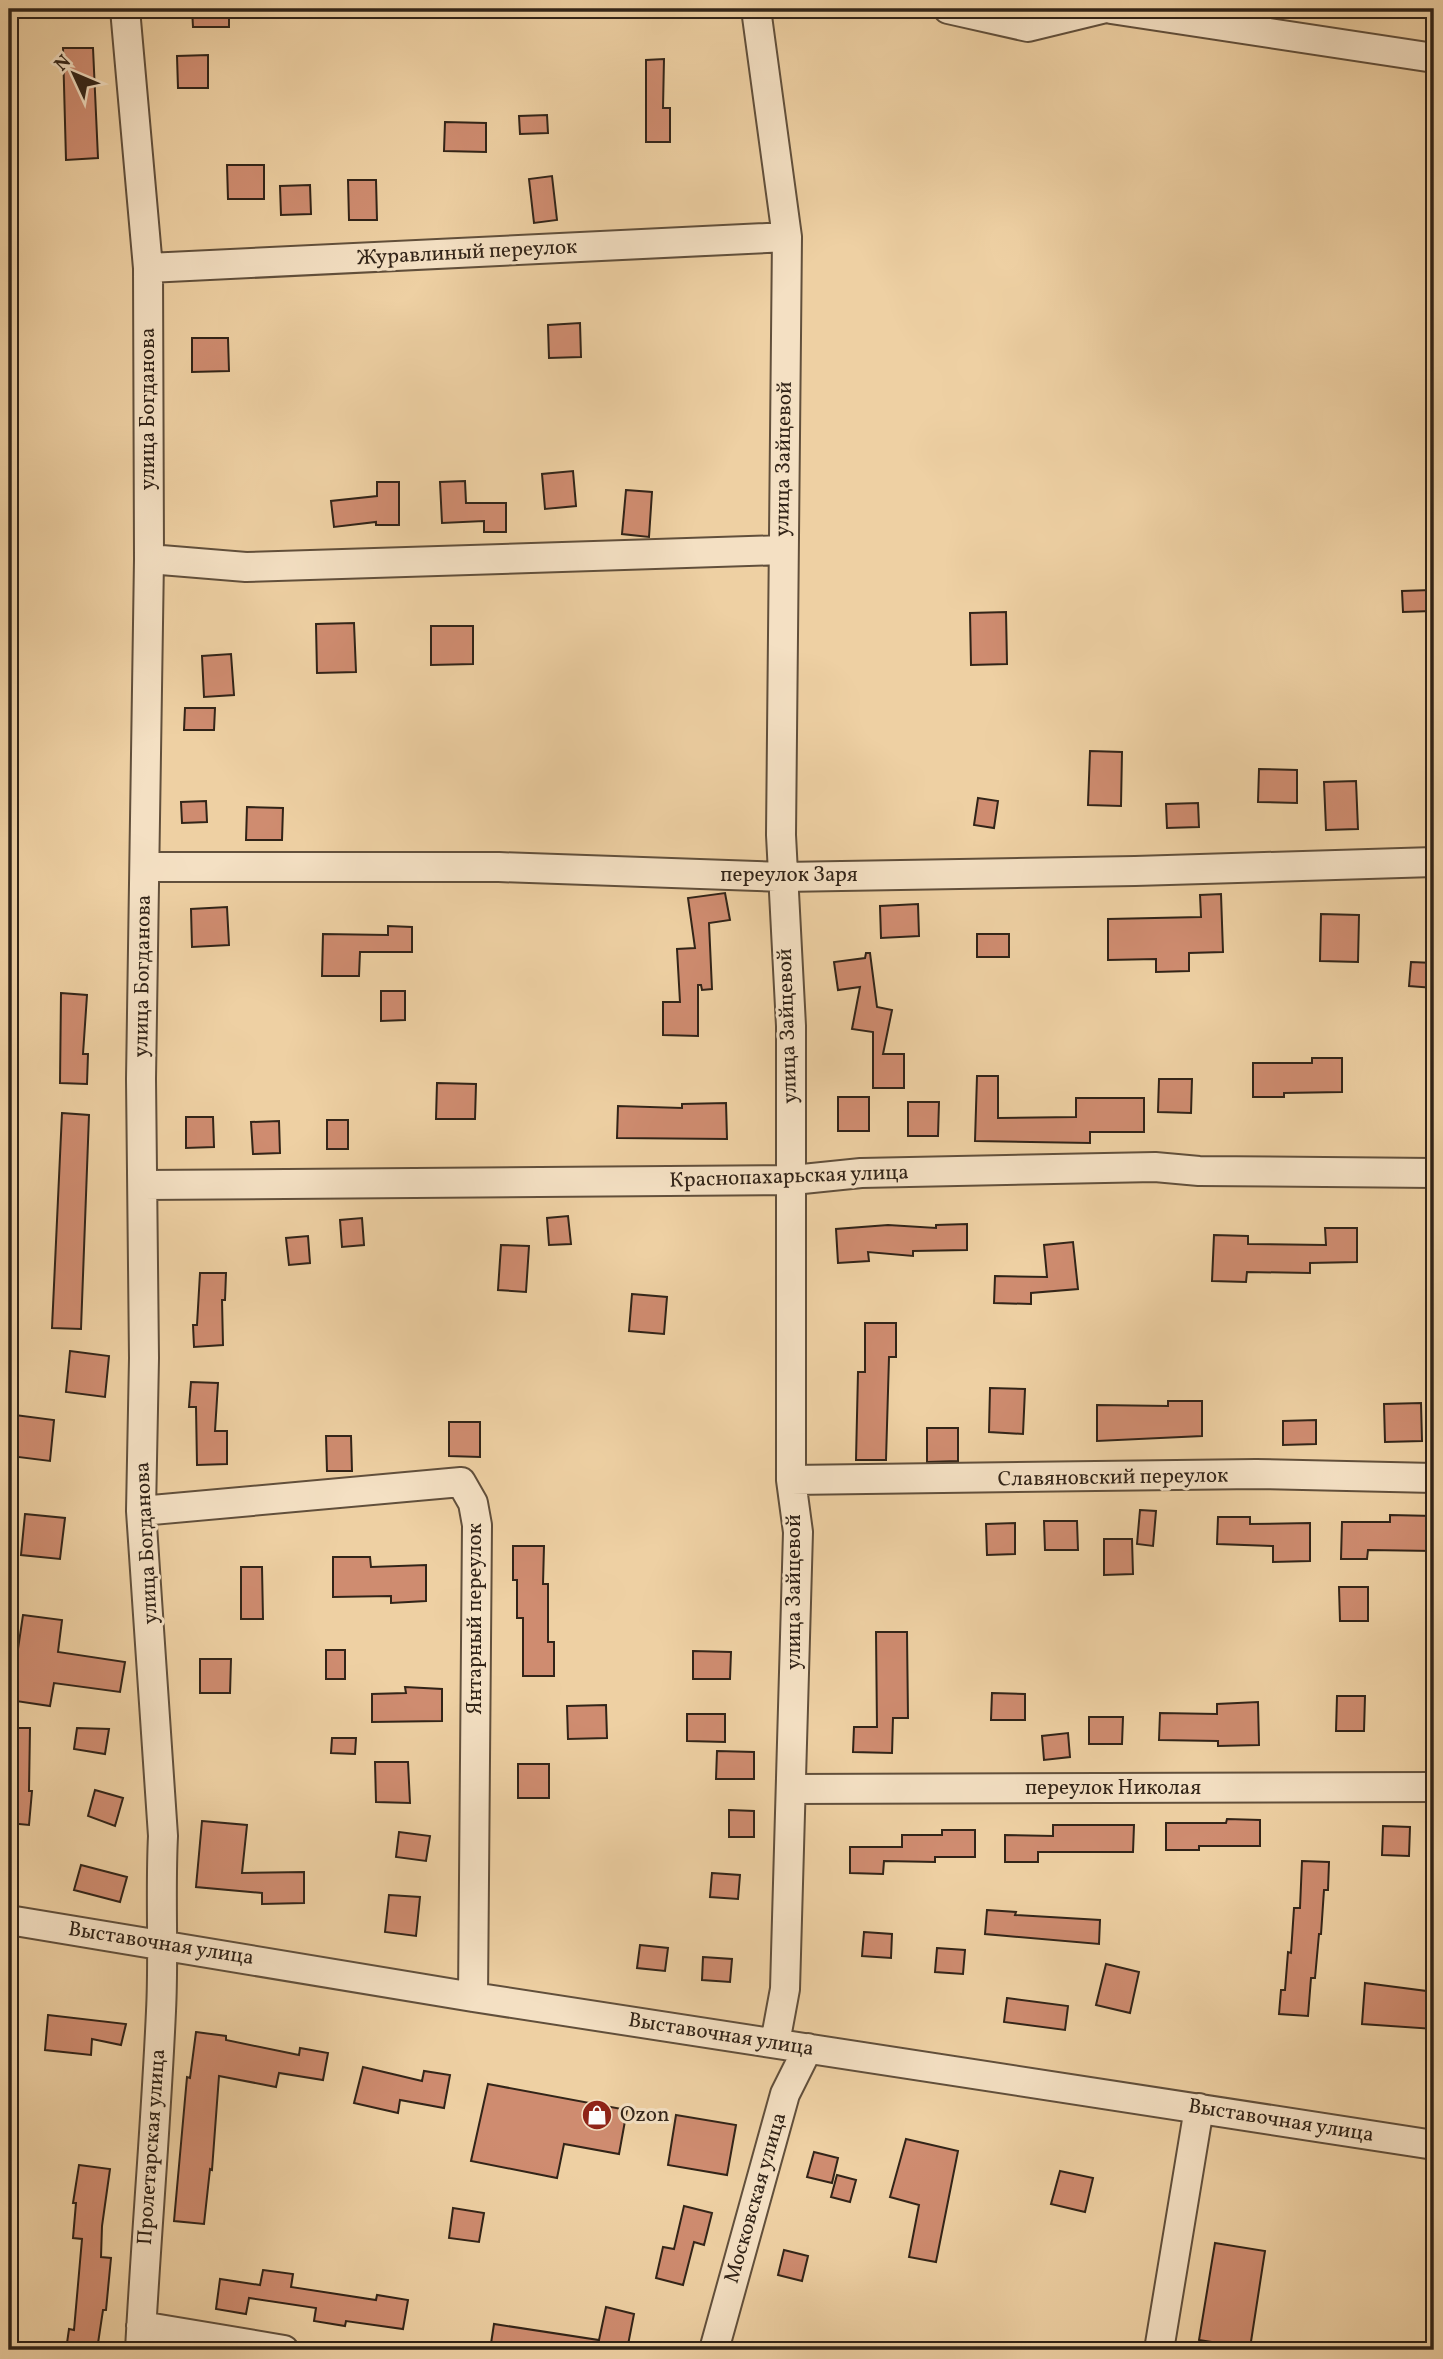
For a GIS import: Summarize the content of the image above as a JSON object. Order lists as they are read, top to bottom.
{
  "streets": {
    "street": [
      "Журавлиный переулок",
      "улица Богданова",
      "улица Зайцевой",
      "переулок Заря",
      "Краснопахарьская улица",
      "Славяновский переулок",
      "Янтарный переулок",
      "переулок Николая",
      "Выставочная улица",
      "Пролетарская улица",
      "Московская улица"
    ]
  },
  "crossings": [
    ["Журавлиный переулок", "улица Богданова"],
    ["Журавлиный переулок", "улица Зайцевой"],
    ["улица Богданова", "переулок Заря"],
    ["улица Богданова", "Краснопахарьская улица"],
    ["улица Богданова", "Янтарный переулок"],
    ["улица Богданова", "Выставочная улица"],
    ["улица Богданова", "Пролетарская улица"],
    ["улица Зайцевой", "переулок Заря"],
    ["улица Зайцевой", "Краснопахарьская улица"],
    ["улица Зайцевой", "Славяновский переулок"],
    ["улица Зайцевой", "переулок Николая"],
    ["улица Зайцевой", "Выставочная улица"],
    ["Янтарный переулок", "Выставочная улица"],
    ["Выставочная улица", "Пролетарская улица"],
    ["Выставочная улица", "Московская улица"]
  ],
  "places": {
    "shop": ["Ozon"]
  },
  "north": "top left"
}
